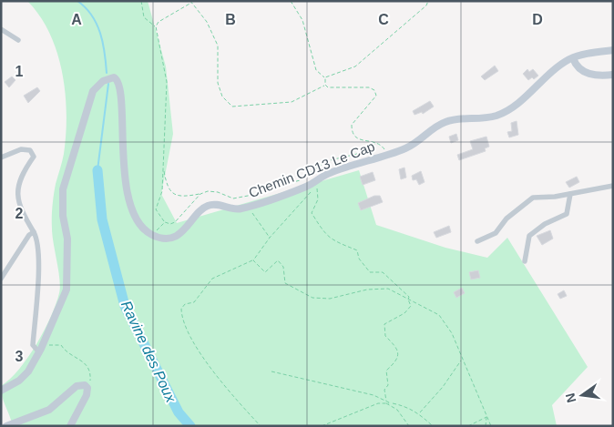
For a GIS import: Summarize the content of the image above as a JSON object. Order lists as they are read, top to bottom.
{
  "streets": {
    "main road": ["Chemin CD13 Le Cap"]
  },
  "water": ["Ravine des Poux"],
  "north": "left",
  "grid": {
    "columns": [
      "A",
      "B",
      "C",
      "D"
    ],
    "rows": ["1", "2", "3"]
  }
}
